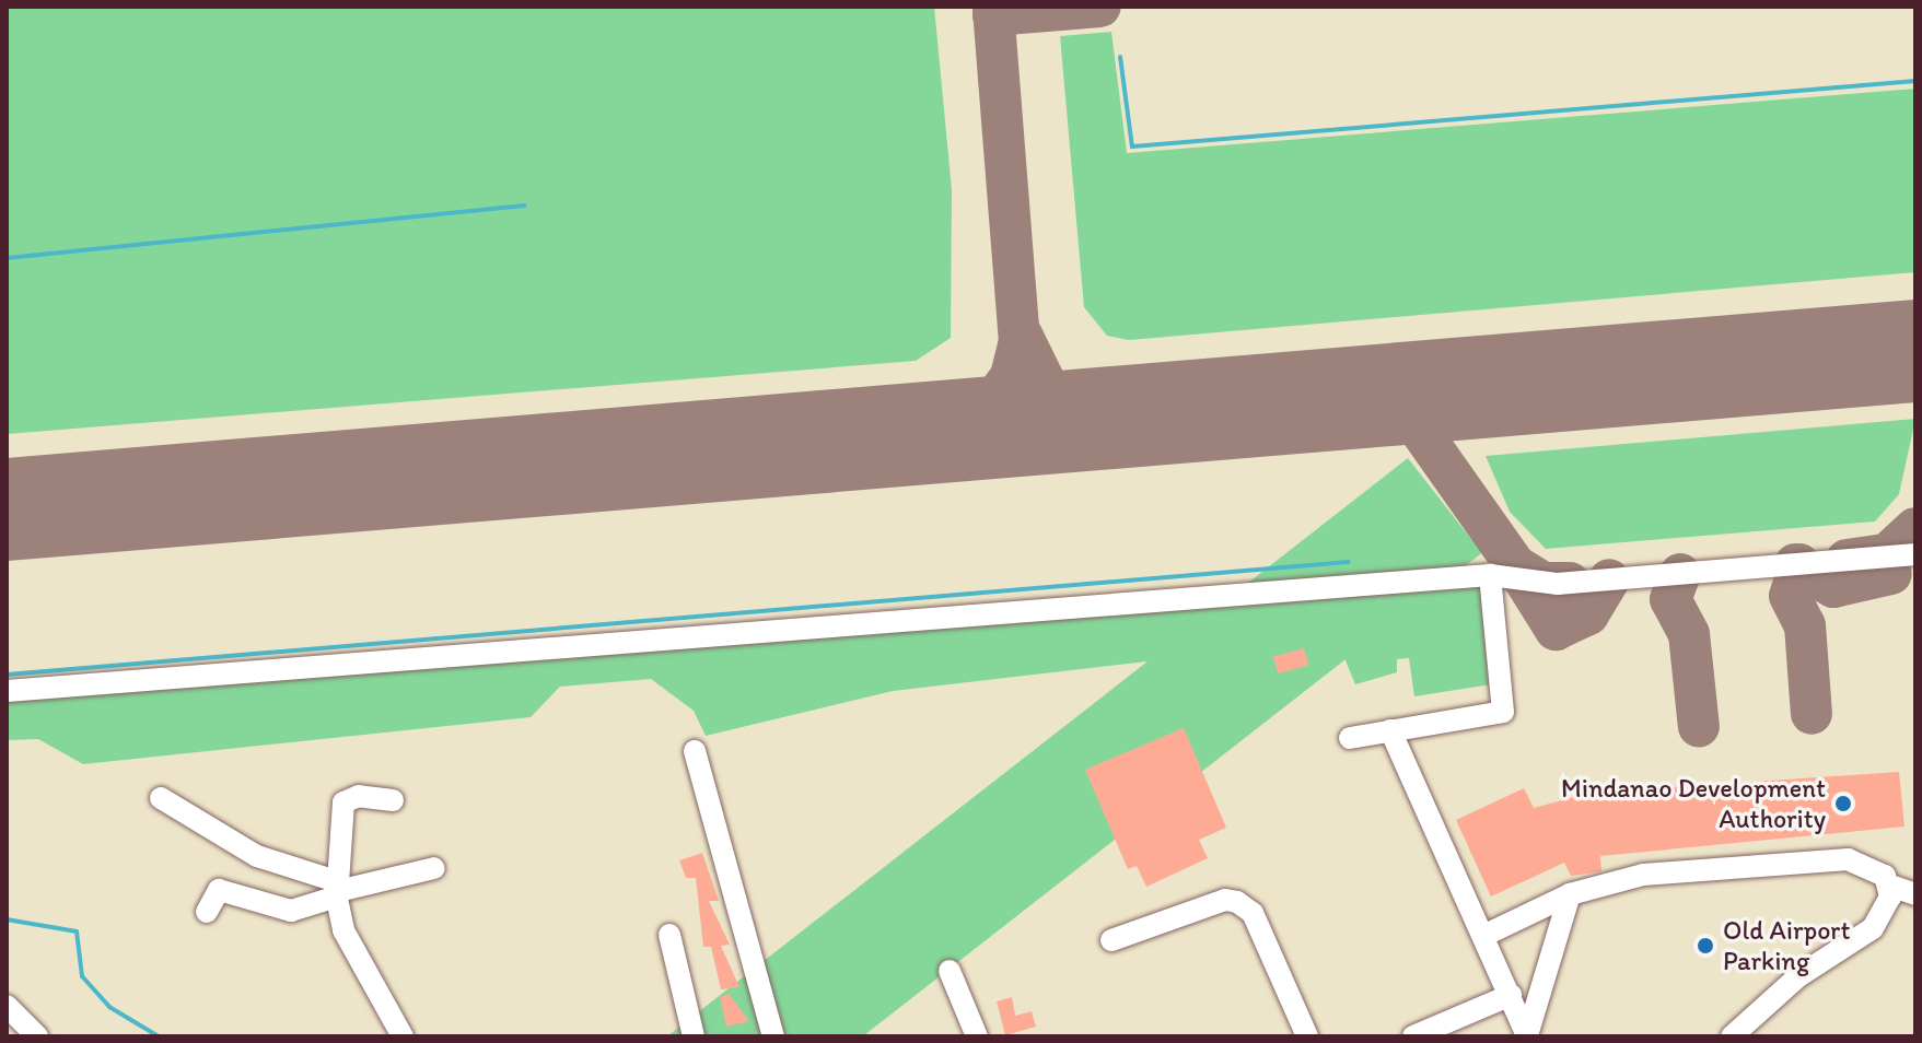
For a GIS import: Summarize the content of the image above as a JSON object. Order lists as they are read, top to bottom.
{
  "places": ["Mindanao Development Authority", "Old Airport Parking"]
}
